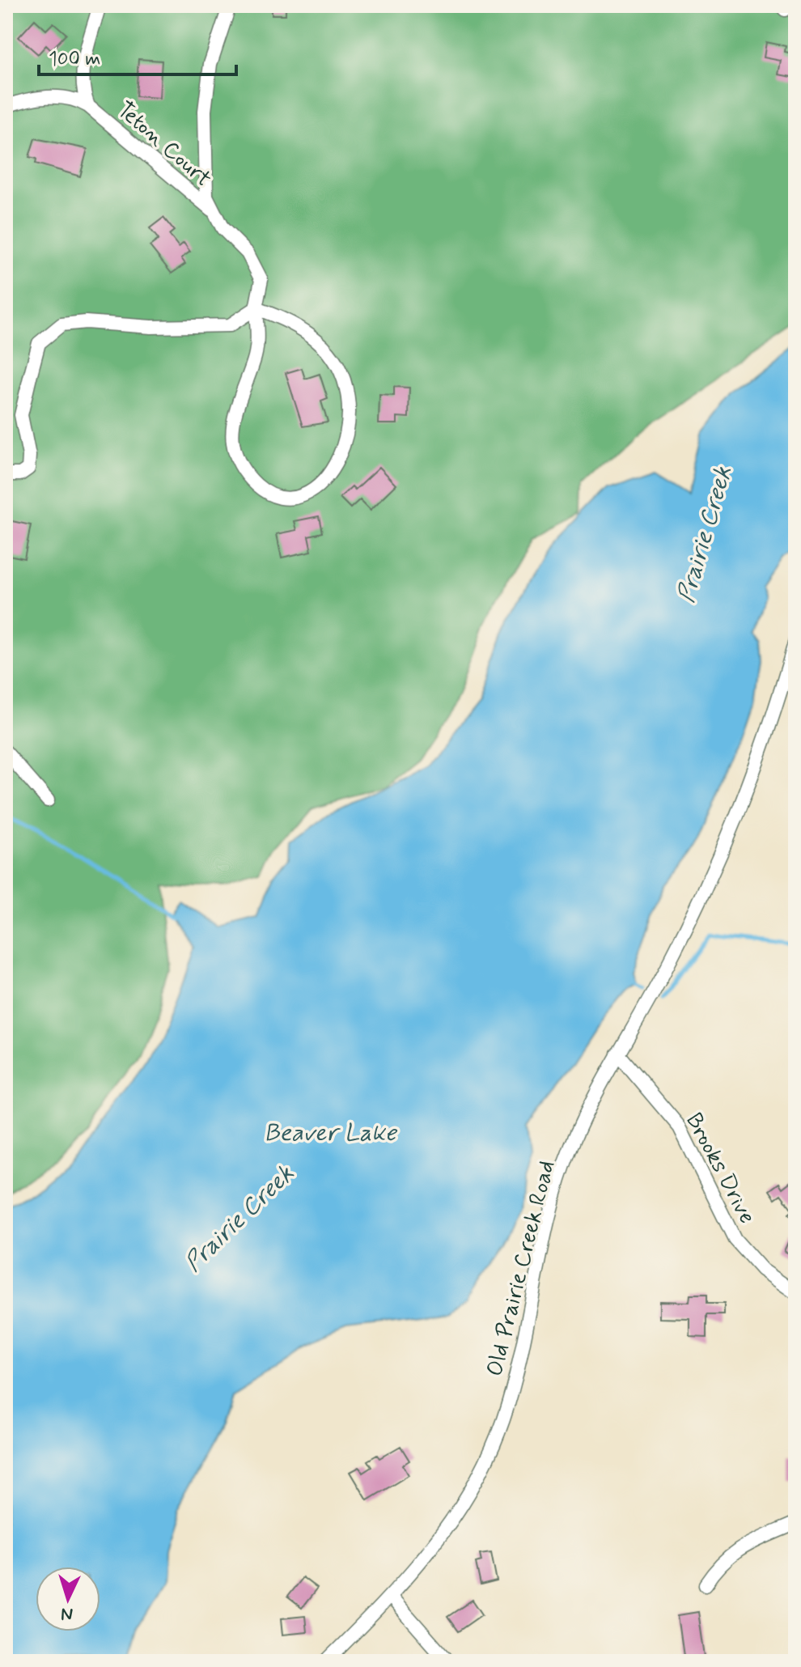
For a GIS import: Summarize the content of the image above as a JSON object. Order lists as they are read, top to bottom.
{
  "streets": {
    "street": ["Teton Court", "Brooks Drive", "Old Prairie Creek Road"]
  },
  "crossings": [
    ["Brooks Drive", "Old Prairie Creek Road"]
  ],
  "water": ["Prairie Creek", "Beaver Lake"],
  "scale_bar": "100 m",
  "north": "bottom"
}
